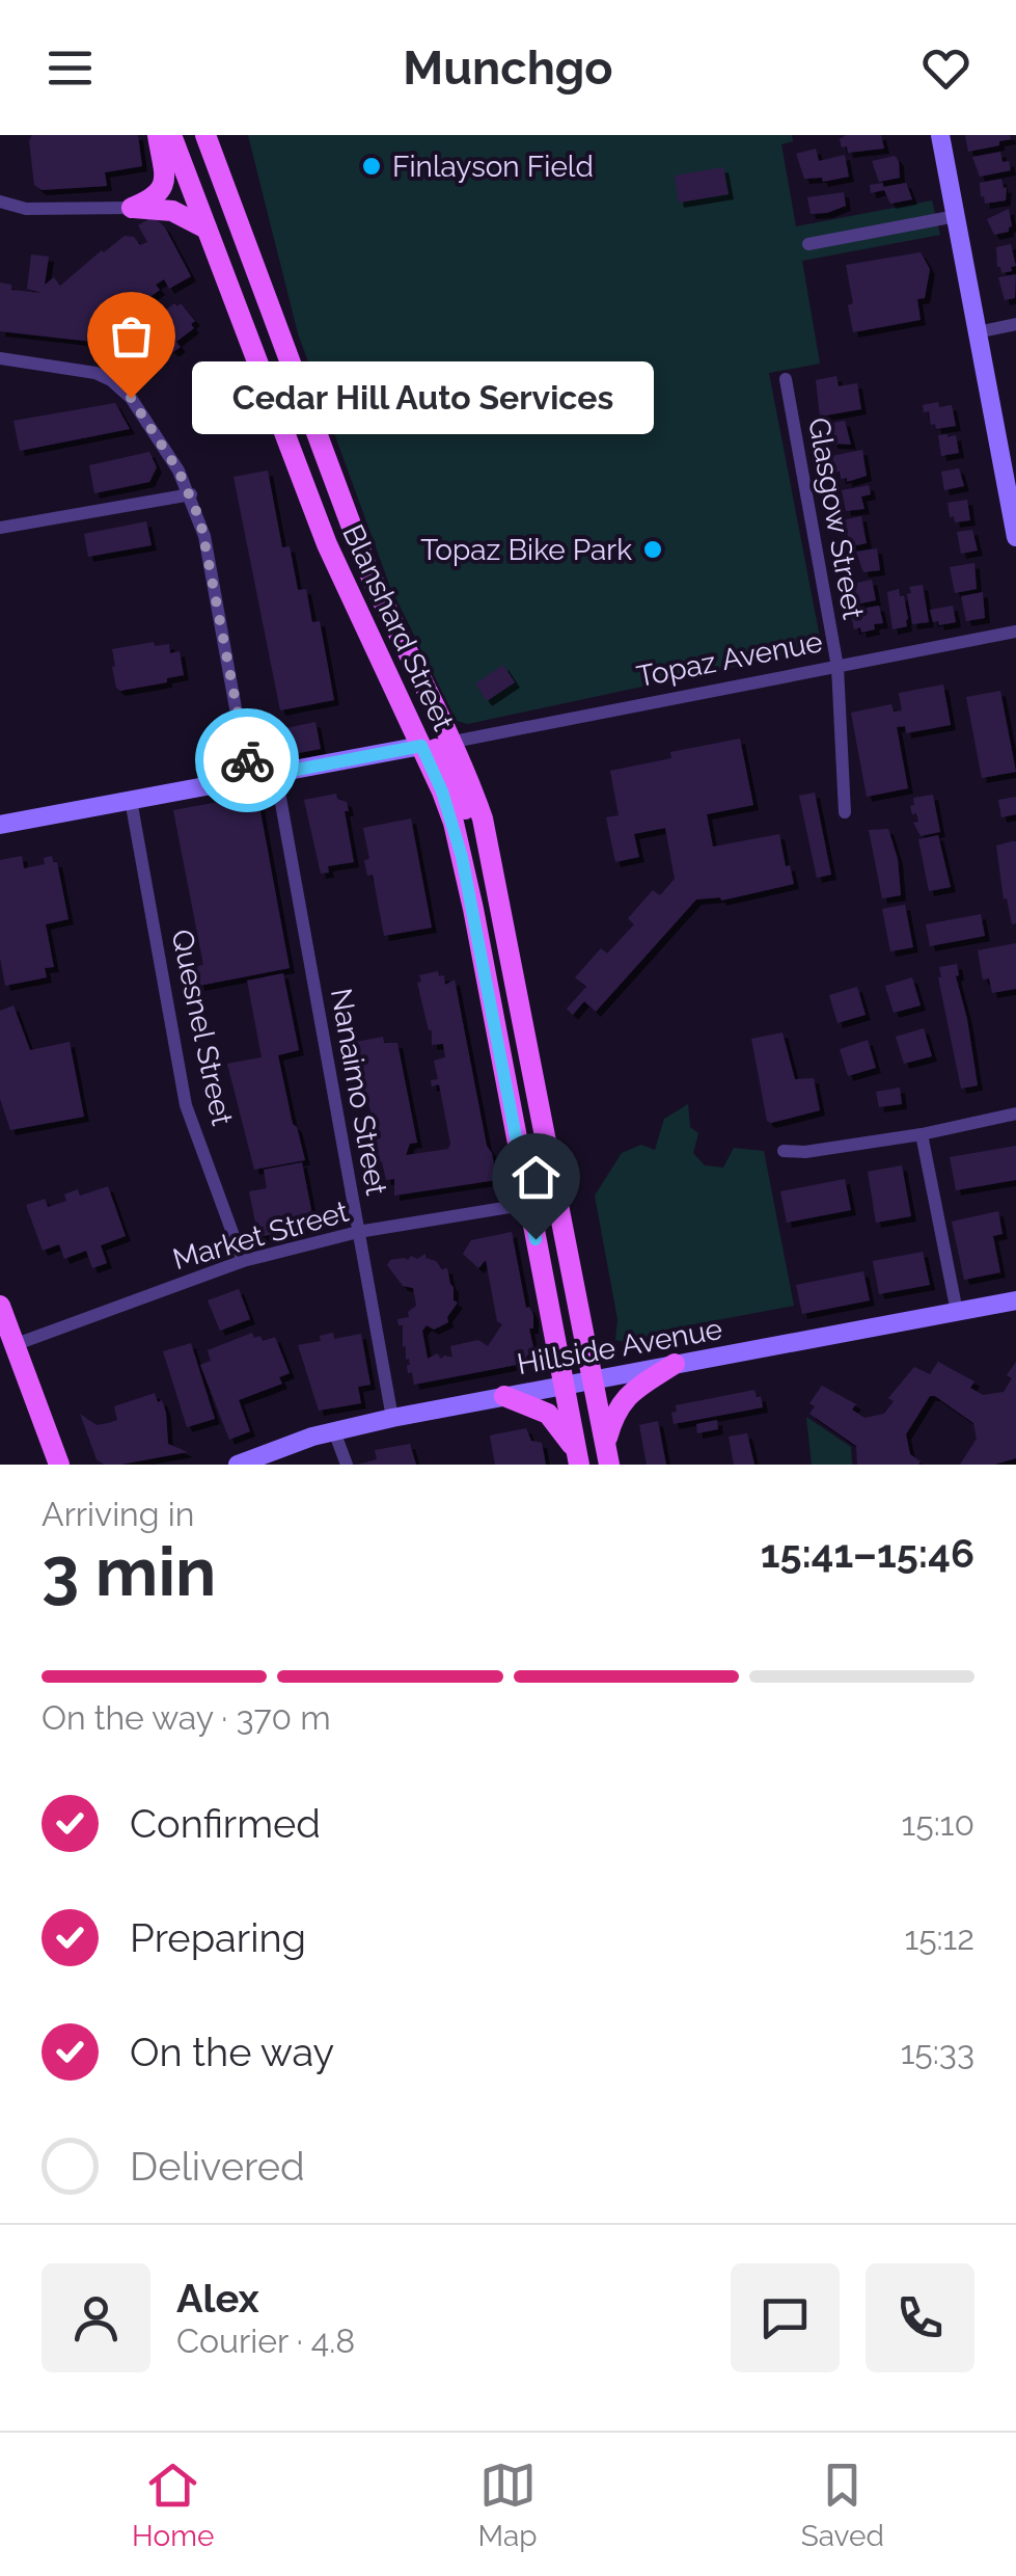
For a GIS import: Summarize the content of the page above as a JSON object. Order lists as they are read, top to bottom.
{
  "streets": {
    "main road": ["Blanshard Street", "Hillside Avenue"],
    "street": [
      "Glasgow Street",
      "Topaz Avenue",
      "Quesnel Street",
      "Nanaimo Street",
      "Market Street"
    ]
  },
  "crossings": [
    ["Glasgow Street", "Topaz Avenue"],
    ["Blanshard Street", "Topaz Avenue"],
    ["Blanshard Street", "Market Street"],
    ["Blanshard Street", "Hillside Avenue"],
    ["Quesnel Street", "Market Street"],
    ["Nanaimo Street", "Market Street"],
    ["Nanaimo Street", "Hillside Avenue"]
  ],
  "places": ["Finlayson Field", "Cedar Hill Auto Services", "Topaz Bike Park"],
  "page": {
    "header": "Munchgo",
    "bubble": "Cedar Hill Auto Services",
    "heading": ["3 min", "Arriving in", "15:41–15:46"],
    "panel": ["Alex", "Courier · 4.8"],
    "bar": "On the way · 370 m",
    "list": [
      ["Confirmed", "15:10"],
      ["Preparing", "15:12"],
      ["On the way", "15:33"],
      "Delivered"
    ],
    "tabs": ["Home", "Map", "Saved"]
  }
}
